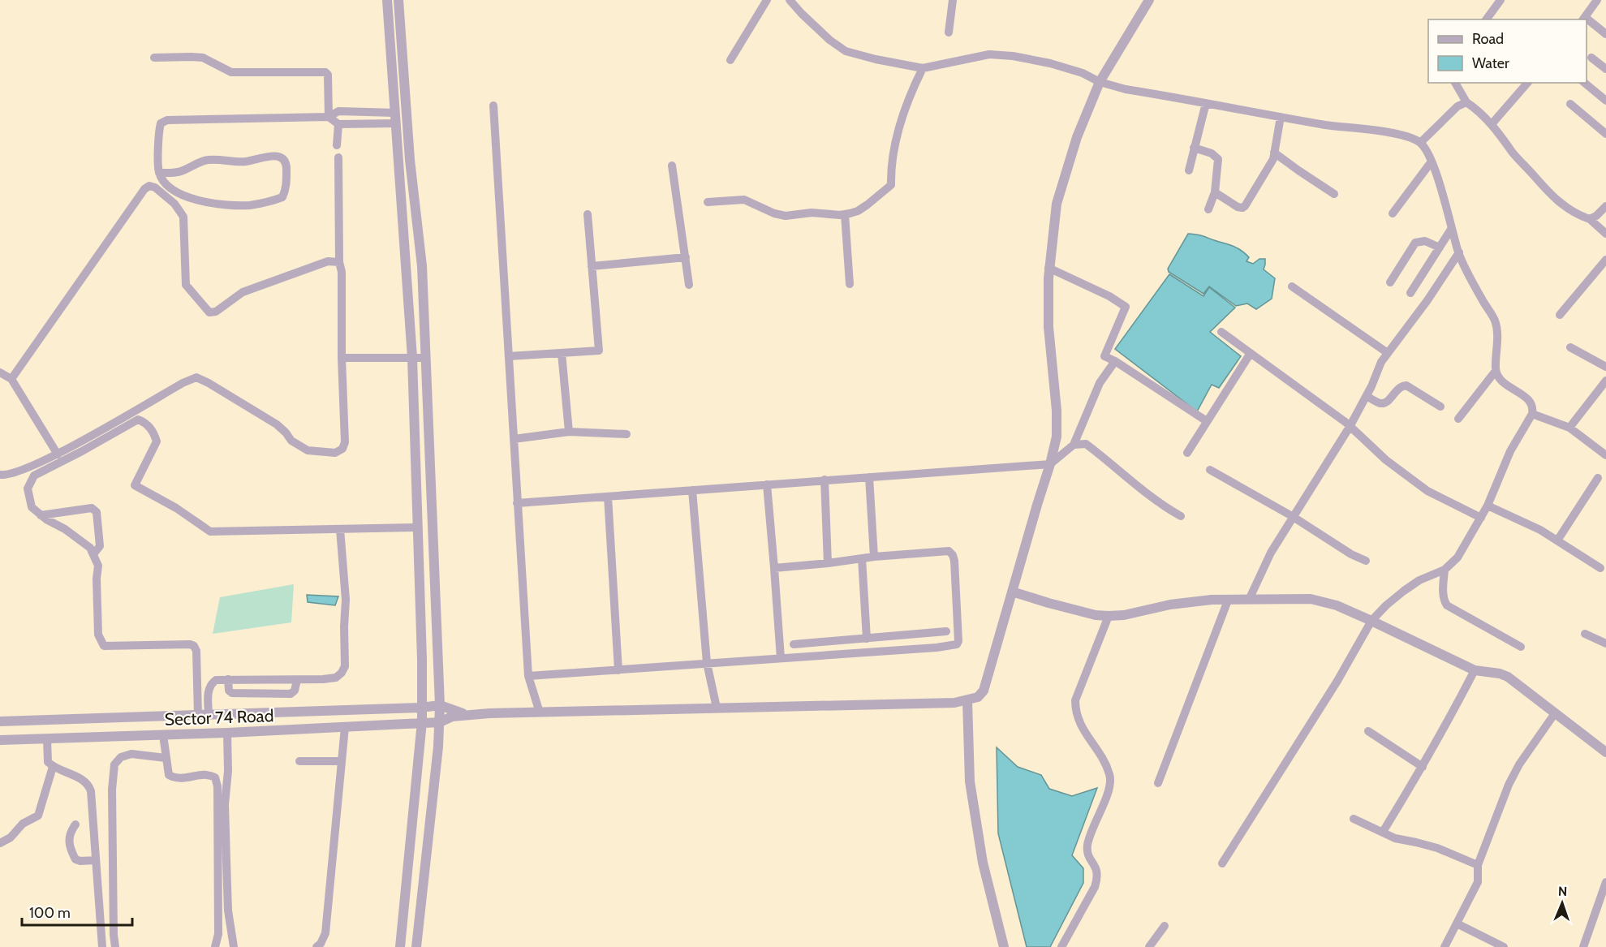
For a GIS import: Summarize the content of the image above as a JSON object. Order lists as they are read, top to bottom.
{
  "streets": {
    "street": ["Sector 74 Road"]
  },
  "legend": ["Road", "Water"],
  "scale_bar": "100 m",
  "north": "top"
}
